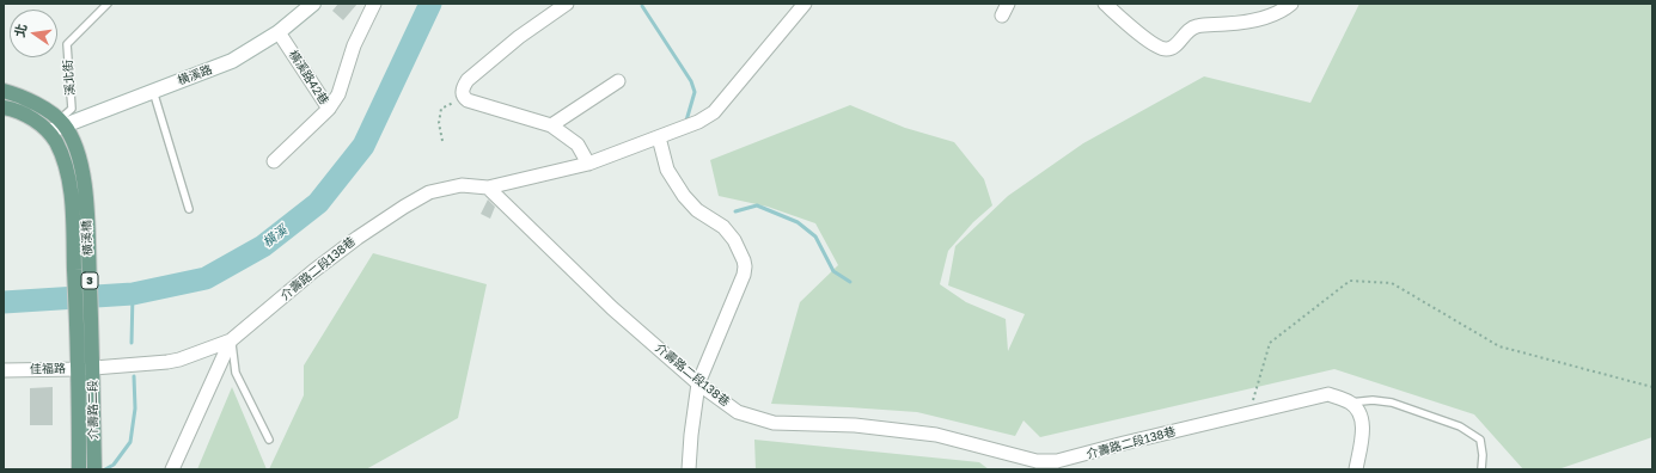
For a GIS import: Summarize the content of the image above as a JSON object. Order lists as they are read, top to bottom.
{
  "streets": {
    "main road": [
      "橫溪路",
      "橫溪橋",
      "3",
      "介壽路二段"
    ],
    "street": ["橫溪路42巷", "介壽路二段138巷", "佳福路"],
    "lane": ["溪北街"]
  },
  "crossings": [
    ["橫溪路", "溪北街"],
    ["橫溪路", "橫溪路42巷"],
    ["橫溪路", "橫溪橋"],
    ["橫溪路", "3"],
    ["溪北街", "橫溪橋"],
    ["溪北街", "3"],
    ["橫溪橋", "3"],
    ["橫溪橋", "介壽路二段"],
    ["介壽路二段138巷", "佳福路"],
    ["介壽路二段138巷", "介壽路二段"],
    ["佳福路", "介壽路二段"]
  ],
  "water": ["橫溪"],
  "north": "left"
}
